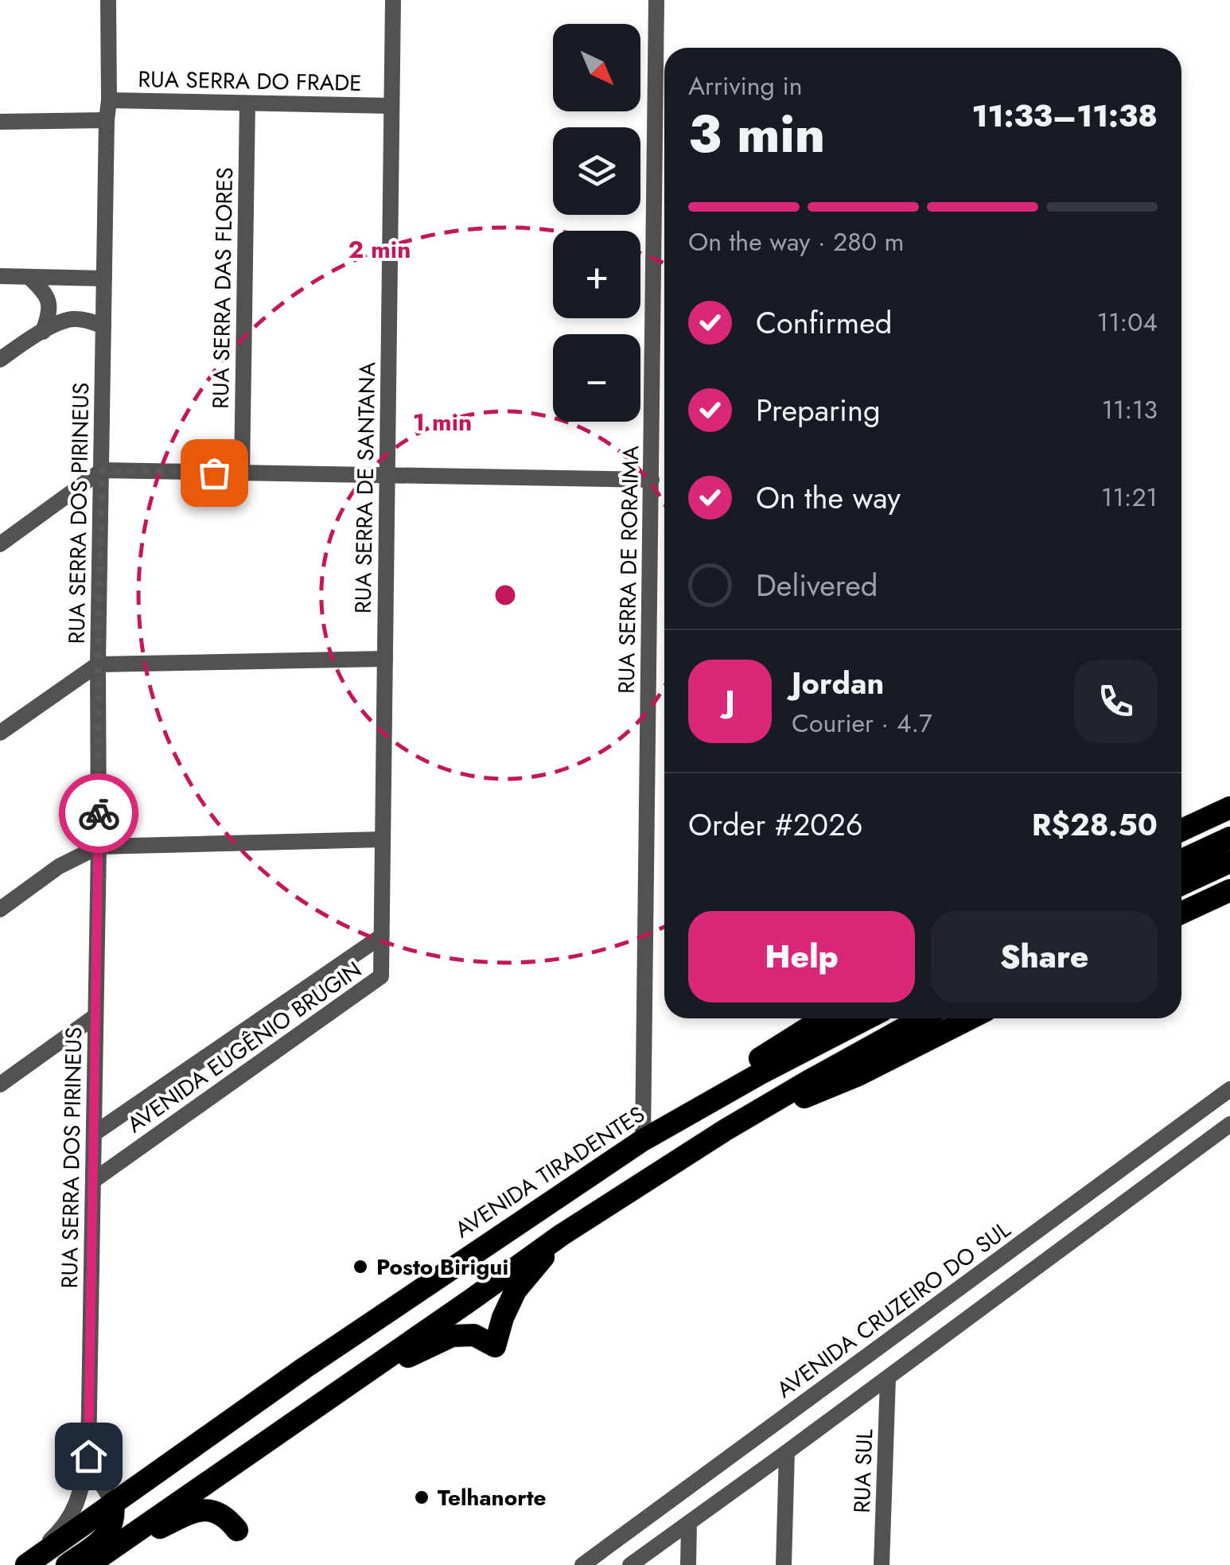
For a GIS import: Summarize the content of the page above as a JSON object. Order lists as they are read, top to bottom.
{
  "streets": {
    "highway": ["AVENIDA TIRADENTES"],
    "street": [
      "RUA SERRA DO FRADE",
      "RUA SERRA DAS FLORES",
      "RUA SERRA DE SANTANA",
      "RUA SERRA DOS PIRINEUS",
      "RUA SERRA DE RORAIMA",
      "AVENIDA EUGÊNIO BRUGIN",
      "AVENIDA CRUZEIRO DO SUL",
      "RUA SUL"
    ]
  },
  "crossings": [
    ["RUA SERRA DO FRADE", "RUA SERRA DAS FLORES"],
    ["RUA SERRA DO FRADE", "RUA SERRA DE SANTANA"],
    ["RUA SERRA DO FRADE", "RUA SERRA DOS PIRINEUS"],
    ["RUA SERRA DE SANTANA", "AVENIDA EUGÊNIO BRUGIN"],
    ["RUA SERRA DOS PIRINEUS", "AVENIDA EUGÊNIO BRUGIN"],
    ["RUA SERRA DOS PIRINEUS", "AVENIDA TIRADENTES"],
    ["RUA SERRA DE RORAIMA", "AVENIDA TIRADENTES"]
  ],
  "places": ["Posto Birigui", "Telhanorte"],
  "north": "bottom right",
  "page": {
    "map_buttons": ["+", "−"],
    "heading": ["3 min", "Arriving in", "11:33–11:38"],
    "panel": [
      "Jordan",
      "Courier · 4.7",
      "Order #2026",
      "R$28.50"
    ],
    "bar": "On the way · 280 m",
    "list": [
      ["Confirmed", "11:04"],
      ["Preparing", "11:13"],
      ["On the way", "11:21"],
      "Delivered"
    ],
    "round": "J",
    "buttons": ["Help", "Share"]
  },
  "rings": ["2 min", "1 min"]
}
